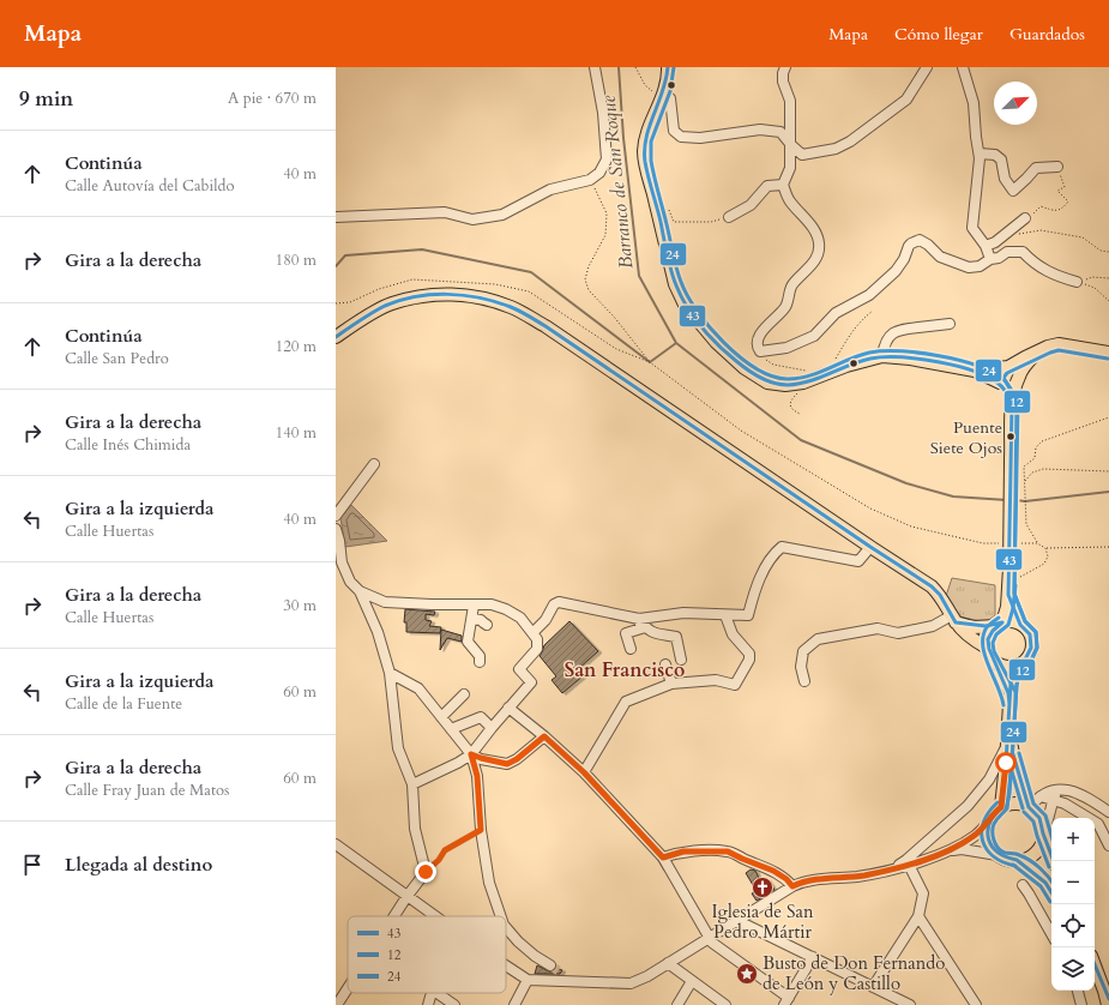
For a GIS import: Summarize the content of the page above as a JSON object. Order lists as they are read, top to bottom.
{
  "districts": ["San Francisco"],
  "water": ["Barranco de San Roque"],
  "places": {
    "other": ["Puente Siete Ojos"],
    "church": ["Iglesia de San Pedro Mártir"],
    "place": ["Busto de Don Fernando de León y Castillo"]
  },
  "lines": ["transit line 43", "transit line 24", "transit line 12"],
  "legend": ["43", "12", "24"],
  "north": "top right",
  "page": {
    "header": "Mapa",
    "nav": ["Mapa", "Cómo llegar", "Guardados"],
    "heading": ["9 min", "A pie · 670 m"],
    "list": [
      ["Continúa", "Calle Autovía del Cabildo", "40 m"],
      ["Gira a la derecha", "180 m"],
      ["Continúa", "Calle San Pedro", "120 m"],
      ["Gira a la derecha", "Calle Inés Chimida", "140 m"],
      ["Gira a la izquierda", "Calle Huertas", "40 m"],
      ["Gira a la derecha", "Calle Huertas", "30 m"],
      ["Gira a la izquierda", "Calle de la Fuente", "60 m"],
      ["Gira a la derecha", "Calle Fray Juan de Matos", "60 m"],
      "Llegada al destino"
    ],
    "map_buttons": ["+", "−"]
  }
}
